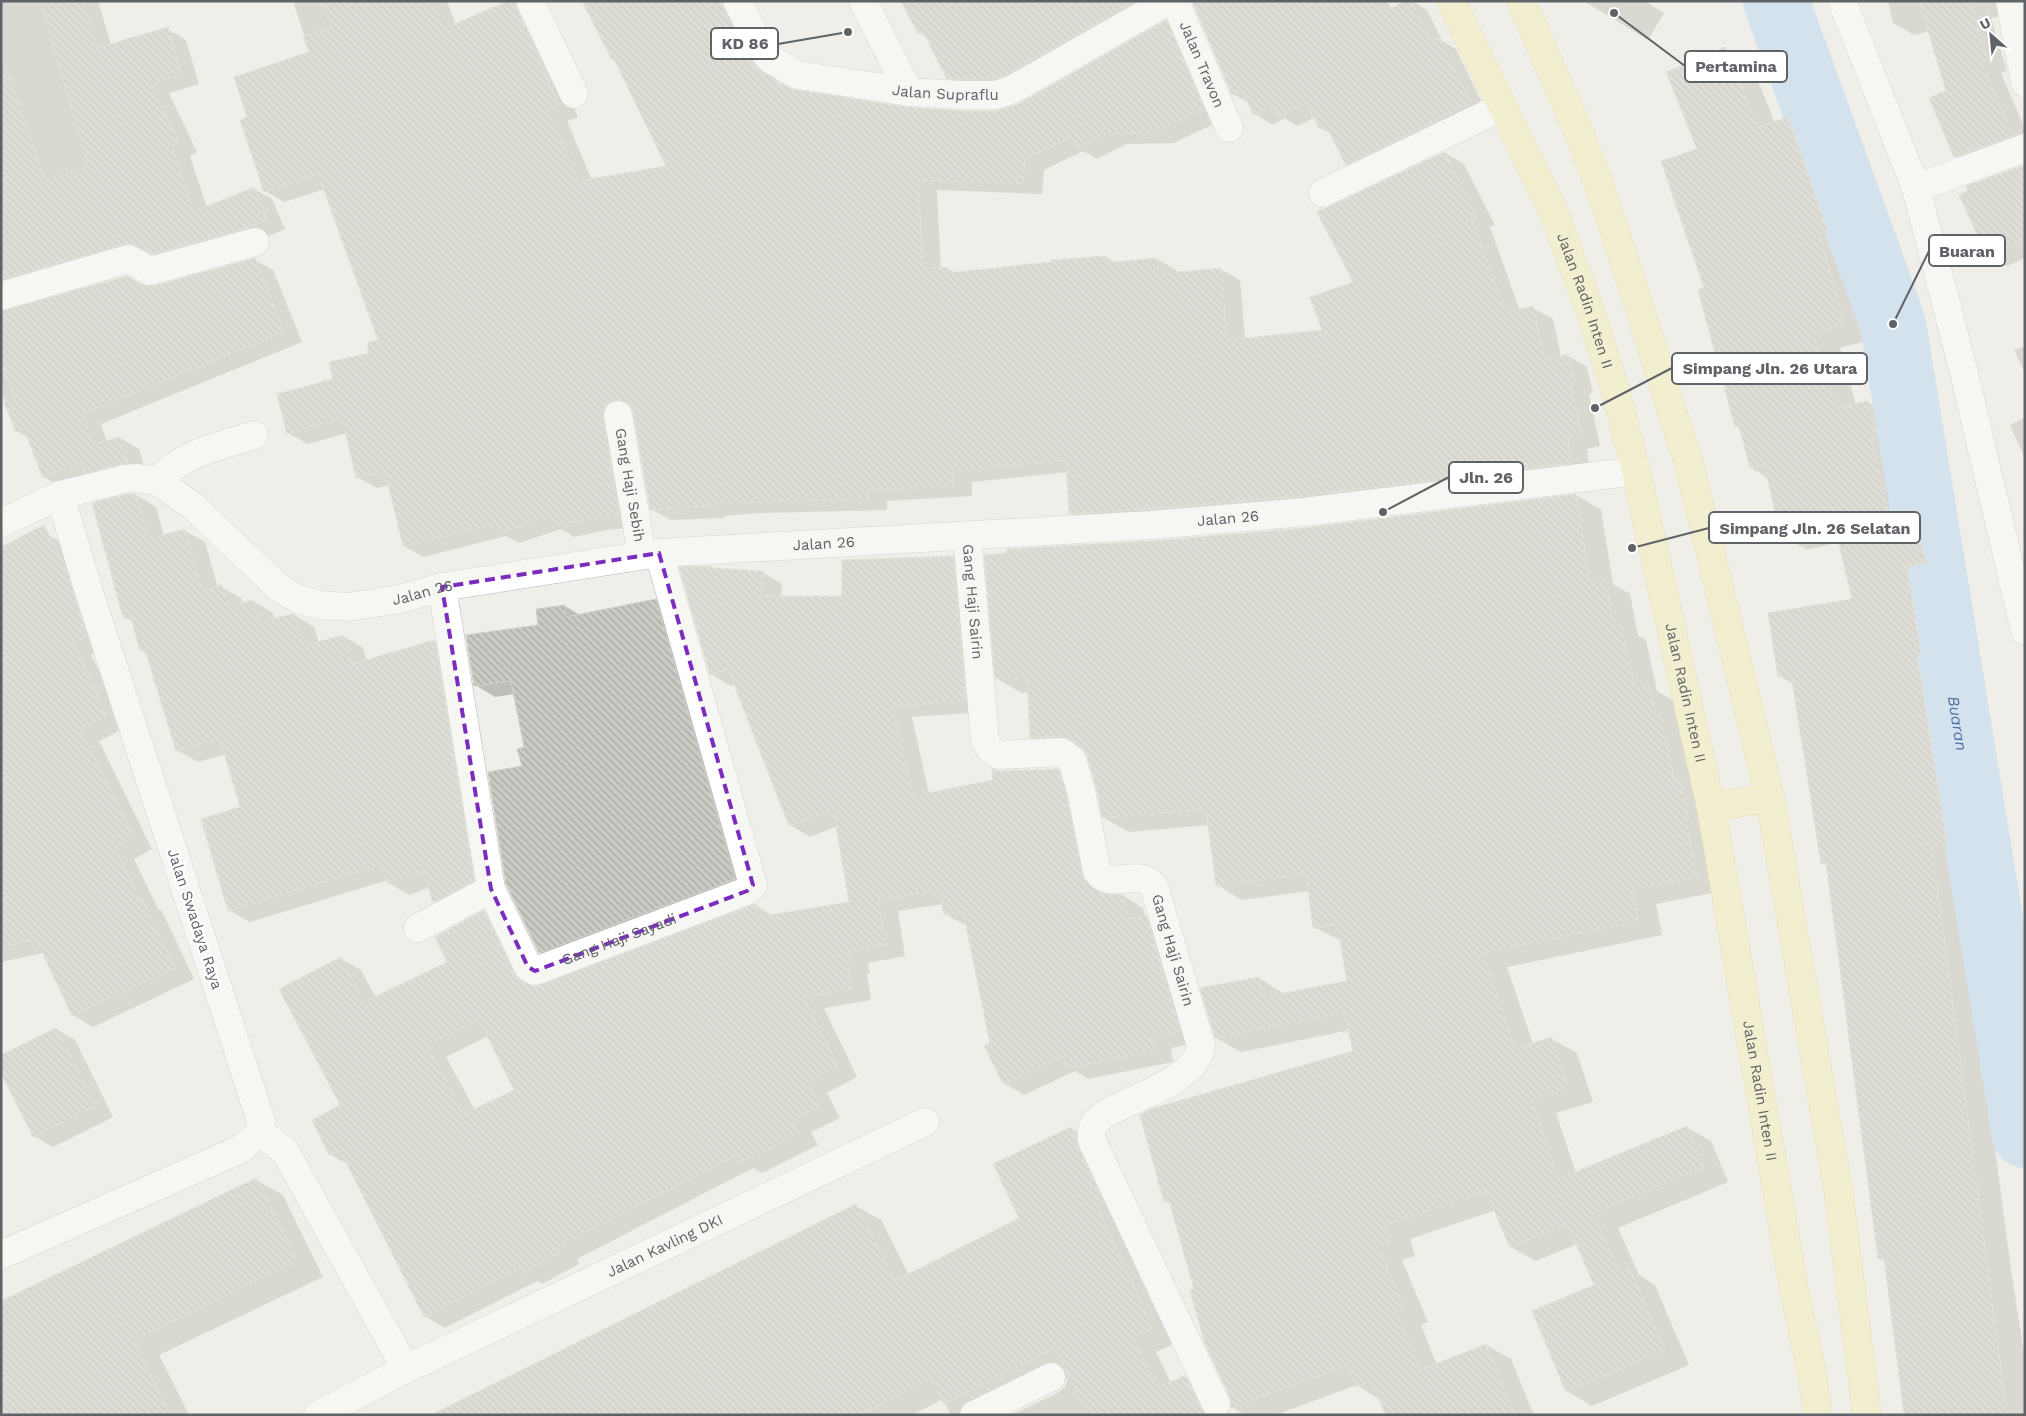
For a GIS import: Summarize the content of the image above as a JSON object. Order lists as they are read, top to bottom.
{
  "streets": {
    "main road": ["Jalan Radin Inten II"],
    "street": [
      "Jalan Travon",
      "Jalan Supraflu",
      "Gang Haji Sebih",
      "Jalan 26",
      "Gang Haji Sairin",
      "Jalan Swadaya Raya",
      "Gang Haji Sayadi",
      "Jalan Kavling DKI"
    ]
  },
  "crossings": [
    ["Jalan Radin Inten II", "Jalan 26"],
    ["Gang Haji Sebih", "Jalan 26"],
    ["Gang Haji Sebih", "Gang Haji Sayadi"],
    ["Jalan 26", "Gang Haji Sairin"],
    ["Jalan 26", "Jalan Swadaya Raya"],
    ["Jalan 26", "Gang Haji Sayadi"]
  ],
  "water": ["Buaran"],
  "places": [
    "Pertamina",
    "KD 86",
    "Buaran",
    "Simpang Jln. 26 Utara",
    "Jln. 26",
    "Simpang Jln. 26 Selatan"
  ],
  "north": "top left"
}
